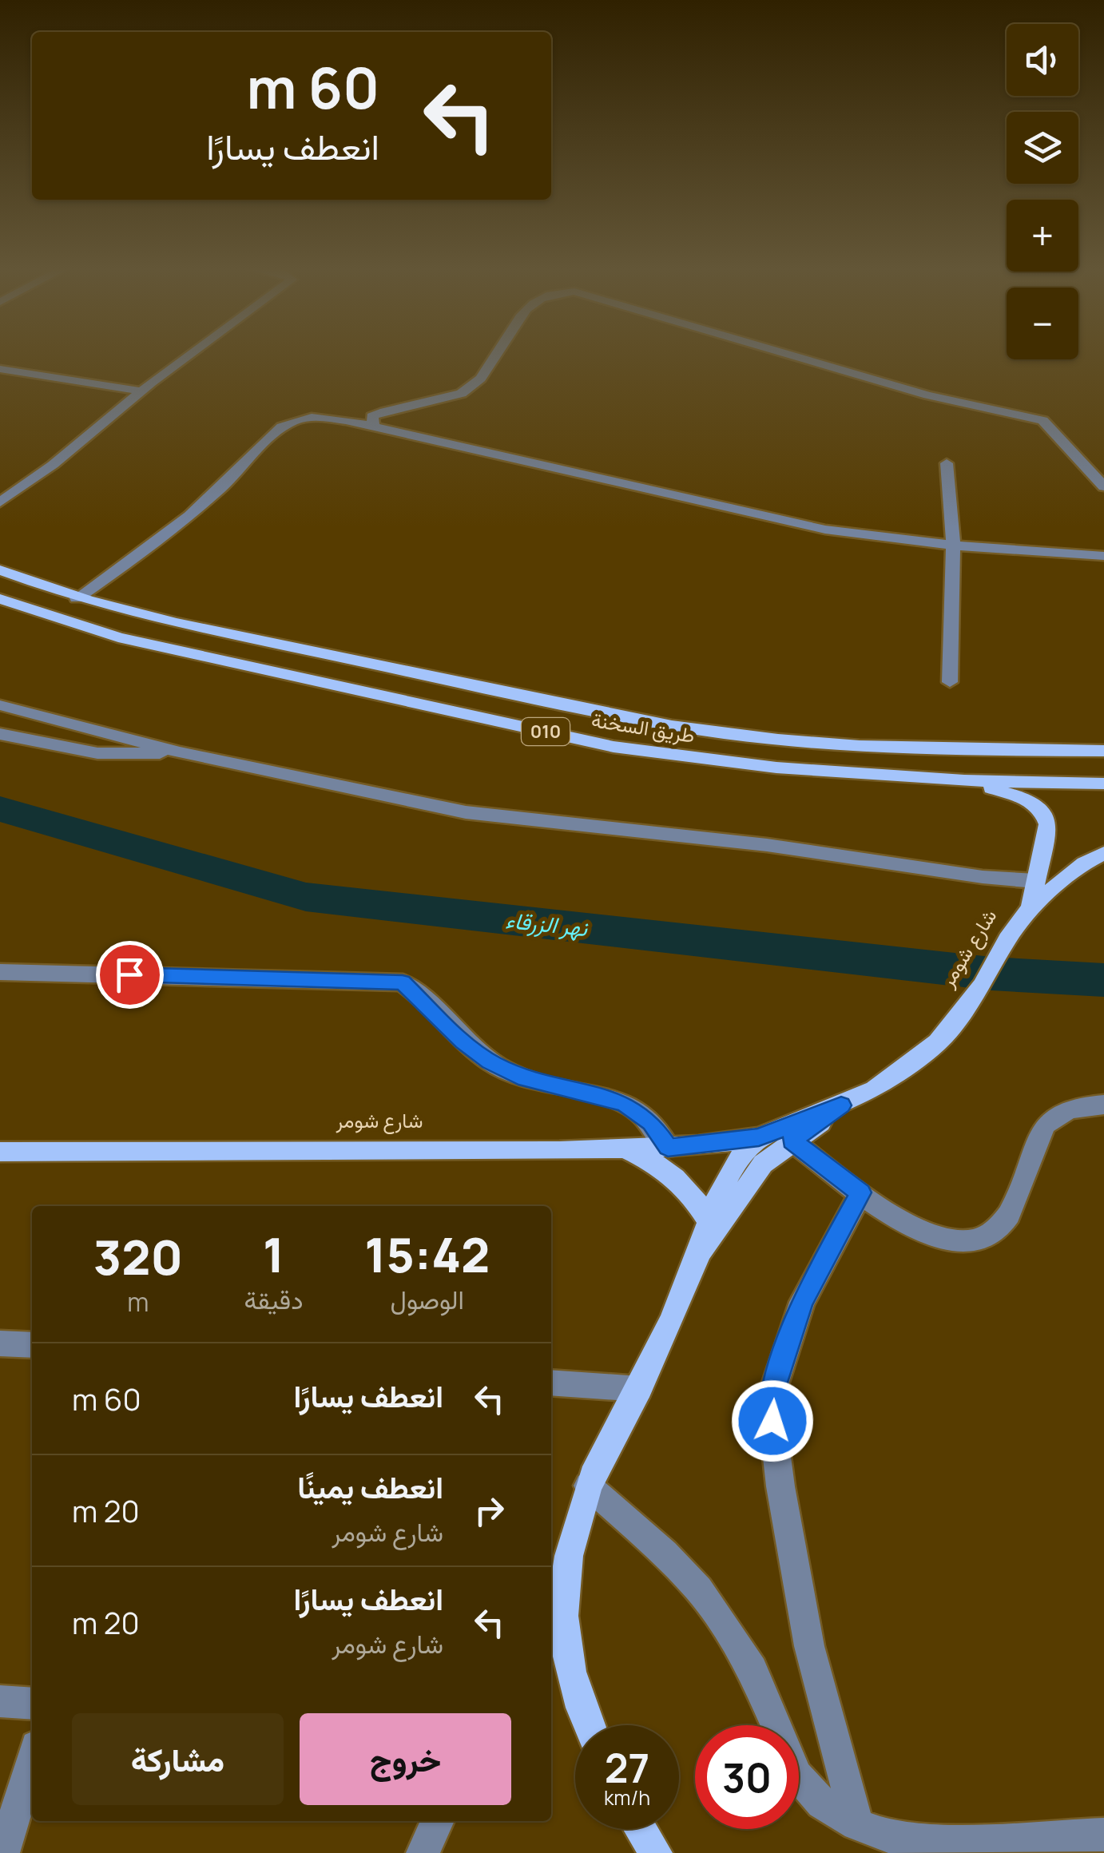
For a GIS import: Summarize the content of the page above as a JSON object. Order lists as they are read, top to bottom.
{
  "streets": {
    "main road": ["طريق السخنة", "010", "شارع شومر"]
  },
  "crossings": [
    ["طريق السخنة", "شارع شومر"]
  ],
  "water": ["نهر الزرقاء"],
  "page": {
    "map_buttons": ["+", "−"],
    "turn": ["60 m", "انعطف يسارًا"],
    "eta": [
      "15:42",
      "الوصول",
      "1",
      "دقيقة",
      "320",
      "m"
    ],
    "list": [
      {
        "name": "انعطف يسارًا",
        "value": "60 m"
      },
      {
        "name": "انعطف يمينًا",
        "note": "شارع شومر",
        "value": "20 m"
      },
      {
        "name": "انعطف يسارًا",
        "note": "شارع شومر",
        "value": "20 m"
      }
    ],
    "buttons": ["خروج", "مشاركة"],
    "speed": "27 km/h",
    "limit": "30"
  }
}
